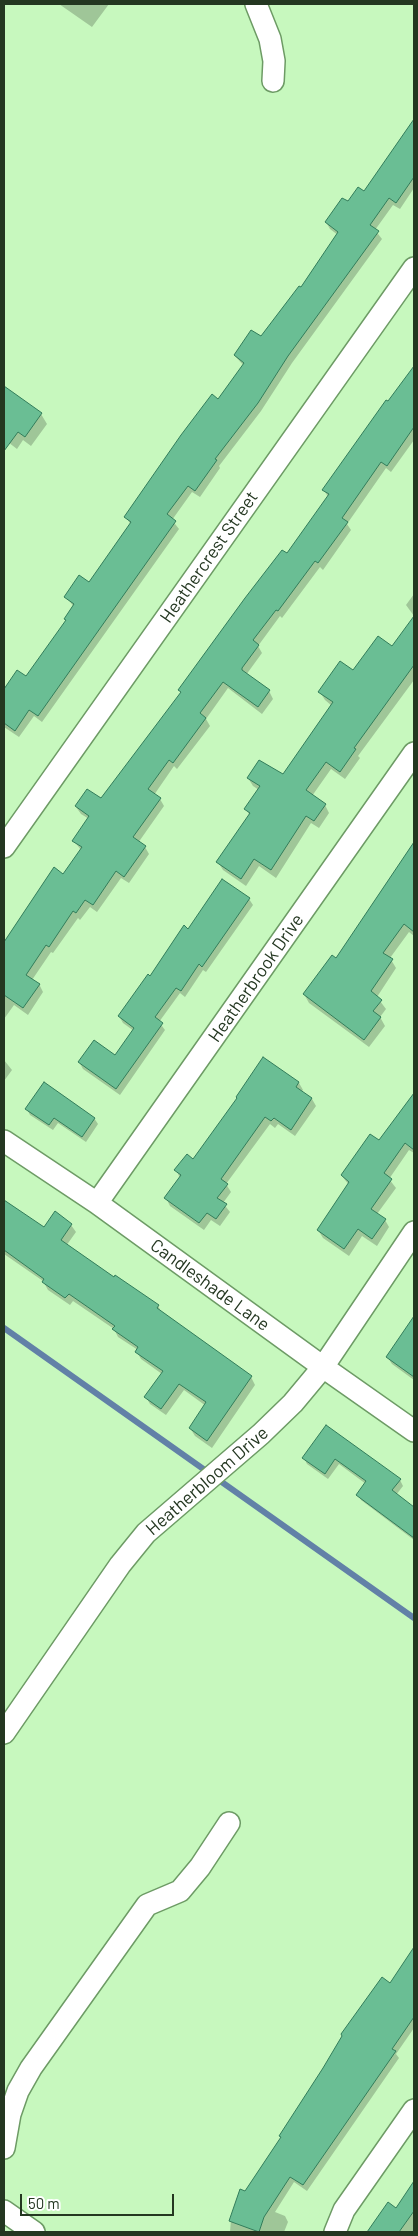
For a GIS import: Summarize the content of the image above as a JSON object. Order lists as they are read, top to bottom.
{
  "streets": {
    "street": [
      "Heathercrest Street",
      "Heatherbrook Drive",
      "Candleshade Lane",
      "Heatherbloom Drive"
    ]
  },
  "crossings": [
    ["Heatherbrook Drive", "Candleshade Lane"],
    ["Candleshade Lane", "Heatherbloom Drive"]
  ],
  "scale_bar": "50 m"
}
